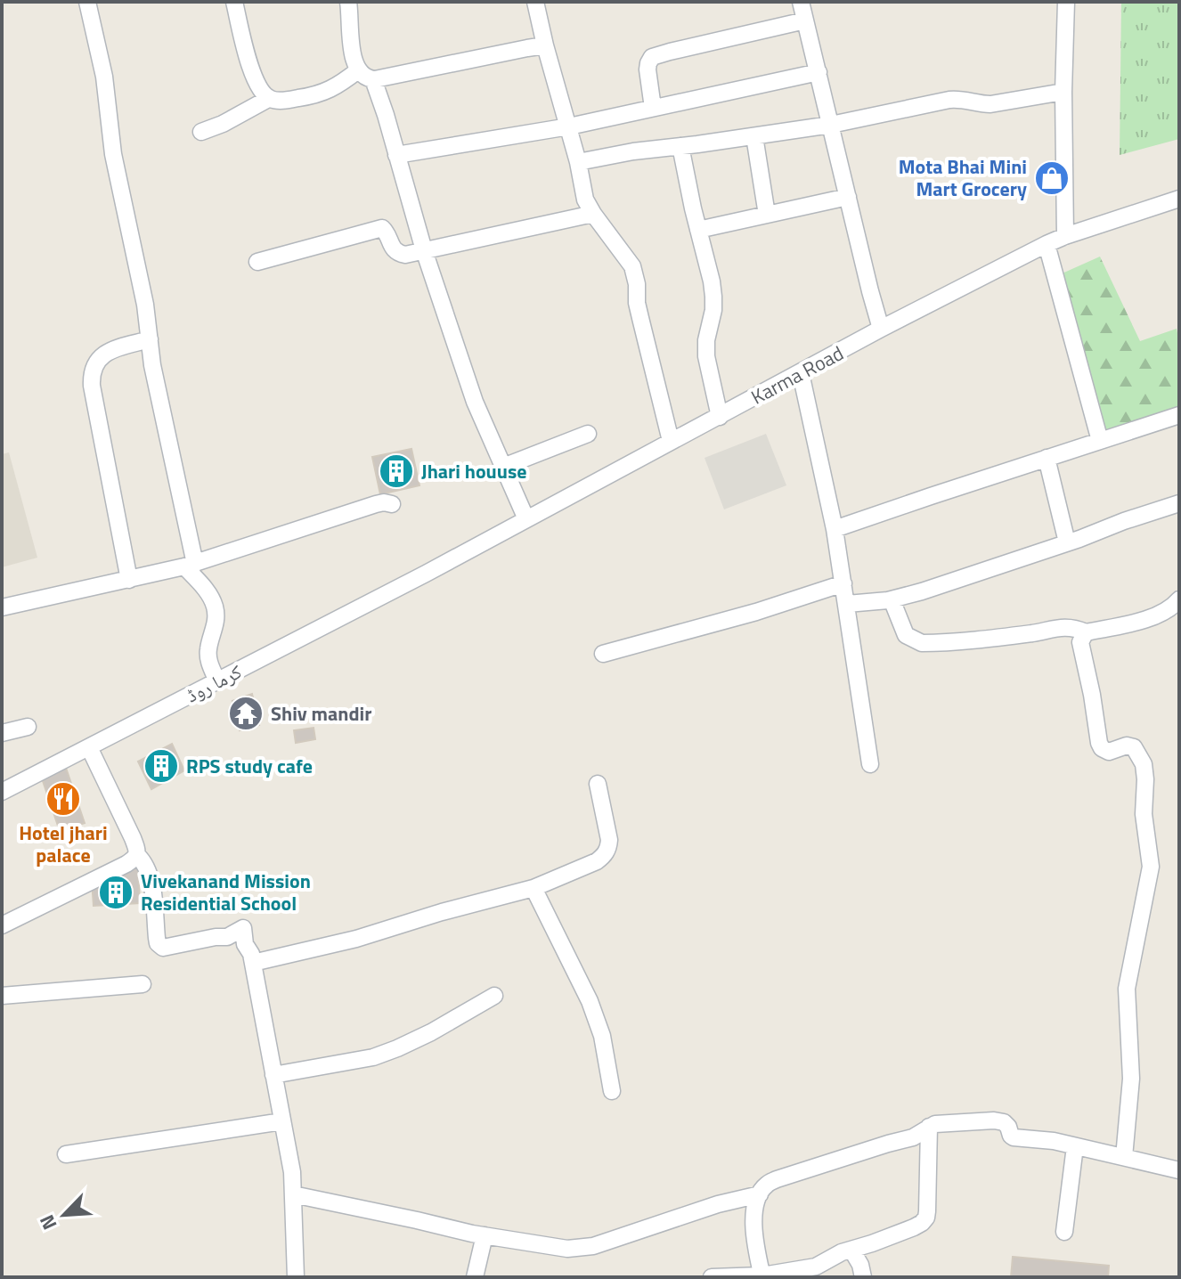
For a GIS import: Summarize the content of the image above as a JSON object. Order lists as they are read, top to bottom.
{
  "streets": {
    "street": ["Karma Road", "کرما روڈ"]
  },
  "crossings": [
    ["Karma Road", "کرما روڈ"]
  ],
  "places": {
    "shop": ["Mota Bhai Mini Mart Grocery"],
    "building": ["Jhari houuse", "RPS study cafe", "Vivekanand Mission Residential School"],
    "temple": ["Shiv mandir"],
    "restaurant": ["Hotel jhari palace"]
  },
  "north": "bottom left"
}
